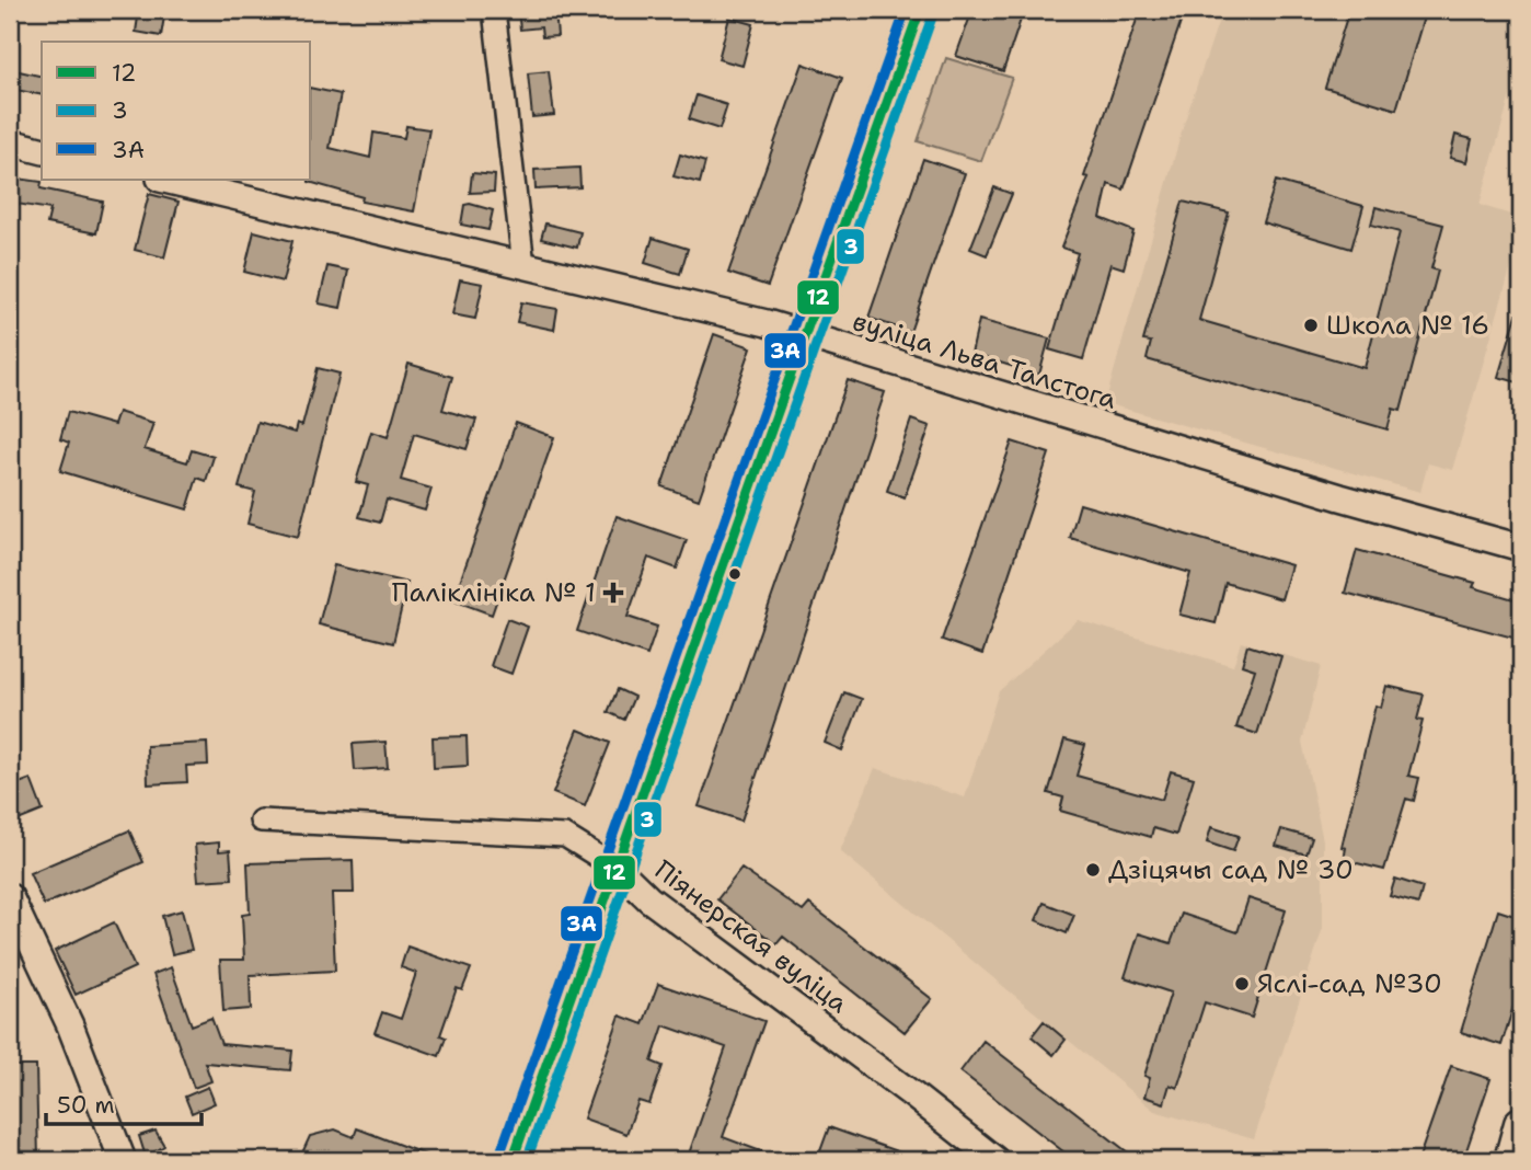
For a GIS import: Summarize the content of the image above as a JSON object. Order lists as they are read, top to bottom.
{
  "streets": {
    "street": ["вуліца Льва Талстога", "Піянерская вуліца"]
  },
  "places": {
    "other": ["Школа № 16", "Дзіцячы сад № 30", "Яслі-сад №30"],
    "health": ["Паліклініка № 1"]
  },
  "lines": ["transit line 12", "transit line 3А", "transit line 3"],
  "legend": ["12", "3", "3А"],
  "scale_bar": "50 m"
}
